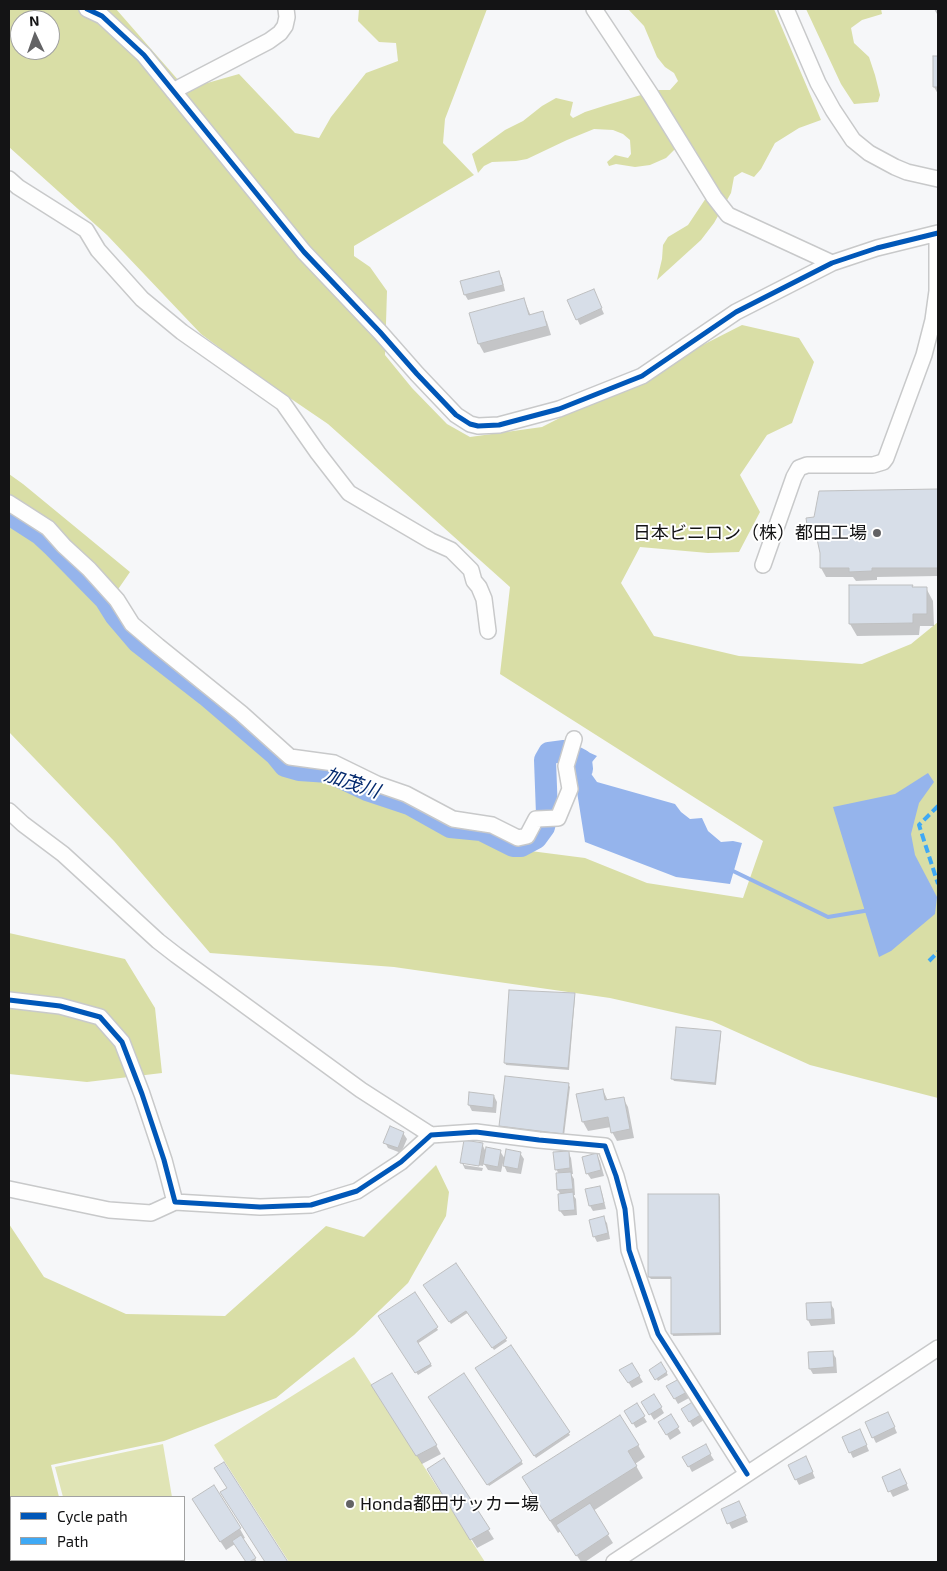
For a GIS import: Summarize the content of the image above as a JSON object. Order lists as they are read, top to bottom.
{
  "water": ["加茂川"],
  "places": ["日本ビニロン（株）都田工場", "Honda都田サッカー場"],
  "legend": ["Cycle path", "Path"],
  "north": "top"
}
